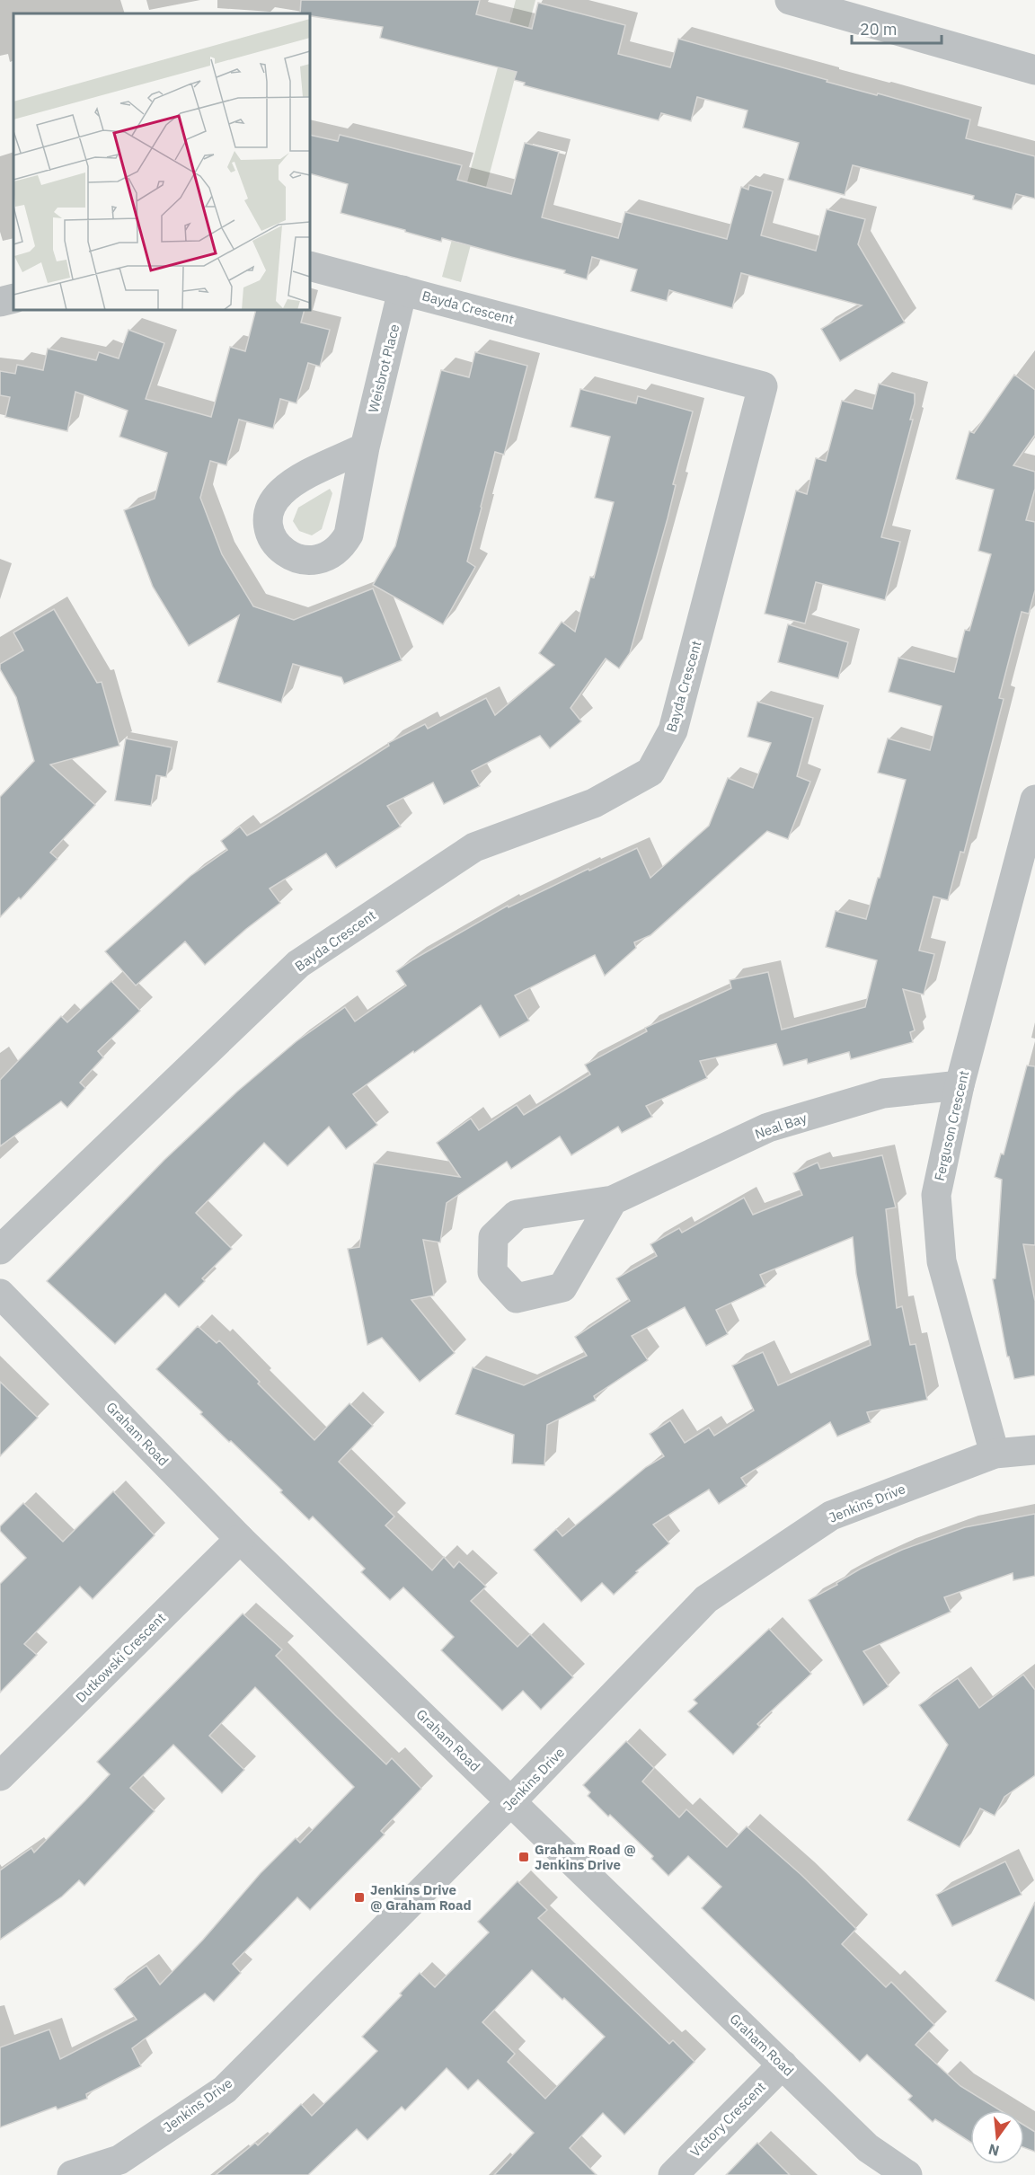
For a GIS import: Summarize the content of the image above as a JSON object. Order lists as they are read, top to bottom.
{
  "streets": {
    "street": [
      "Bayda Crescent",
      "Weisbrot Place",
      "Neal Bay",
      "Ferguson Crescent",
      "Graham Road",
      "Jenkins Drive",
      "Dutkowski Crescent",
      "Victory Crescent"
    ]
  },
  "crossings": [
    ["Bayda Crescent", "Weisbrot Place"],
    ["Neal Bay", "Ferguson Crescent"],
    ["Ferguson Crescent", "Jenkins Drive"],
    ["Graham Road", "Jenkins Drive"],
    ["Graham Road", "Dutkowski Crescent"],
    ["Graham Road", "Victory Crescent"]
  ],
  "places": {
    "transit": ["Graham Road @ Jenkins Drive", "Jenkins Drive @ Graham Road"]
  },
  "scale_bar": "20 m",
  "north": "bottom"
}
